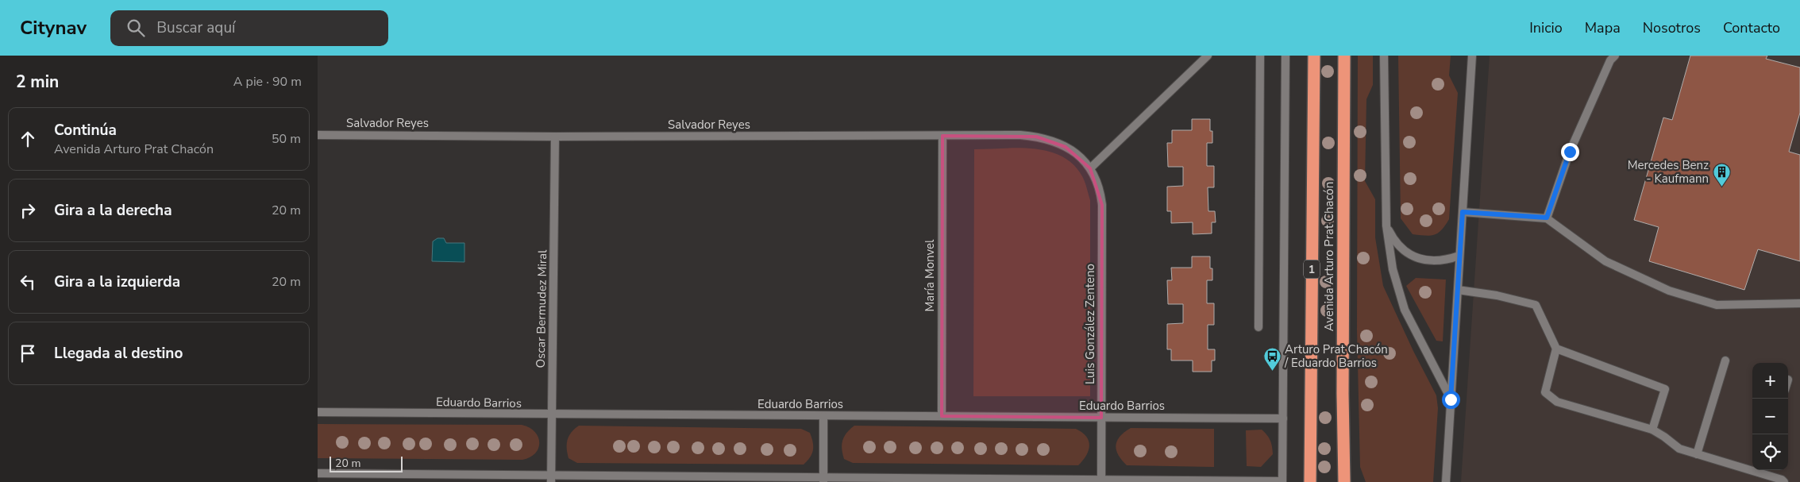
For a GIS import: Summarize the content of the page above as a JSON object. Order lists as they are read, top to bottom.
{
  "streets": {
    "highway": ["Avenida Arturo Prat Chacón", "1"],
    "street": [
      "Salvador Reyes",
      "María Monvel",
      "Oscar Bermudez Miral",
      "Luis González Zenteno",
      "Eduardo Barrios"
    ]
  },
  "crossings": [
    ["Salvador Reyes", "María Monvel"],
    ["Salvador Reyes", "Oscar Bermudez Miral"],
    ["Salvador Reyes", "Luis González Zenteno"],
    ["María Monvel", "Eduardo Barrios"],
    ["Oscar Bermudez Miral", "Eduardo Barrios"],
    ["Luis González Zenteno", "Eduardo Barrios"]
  ],
  "places": {
    "building": ["Mercedes Benz - Kaufmann"],
    "bus stop": ["Arturo Prat Chacón / Eduardo Barrios"]
  },
  "scale_bar": "20 m",
  "page": {
    "header": "Citynav",
    "search": "Buscar aquí",
    "nav": [
      "Inicio",
      "Mapa",
      "Nosotros",
      "Contacto"
    ],
    "heading": ["2 min", "A pie · 90 m"],
    "list": [
      ["Continúa", "Avenida Arturo Prat Chacón", "50 m"],
      ["Gira a la derecha", "20 m"],
      ["Gira a la izquierda", "20 m"],
      "Llegada al destino"
    ],
    "map_buttons": ["+", "−"],
    "scale": "20 m"
  }
}
